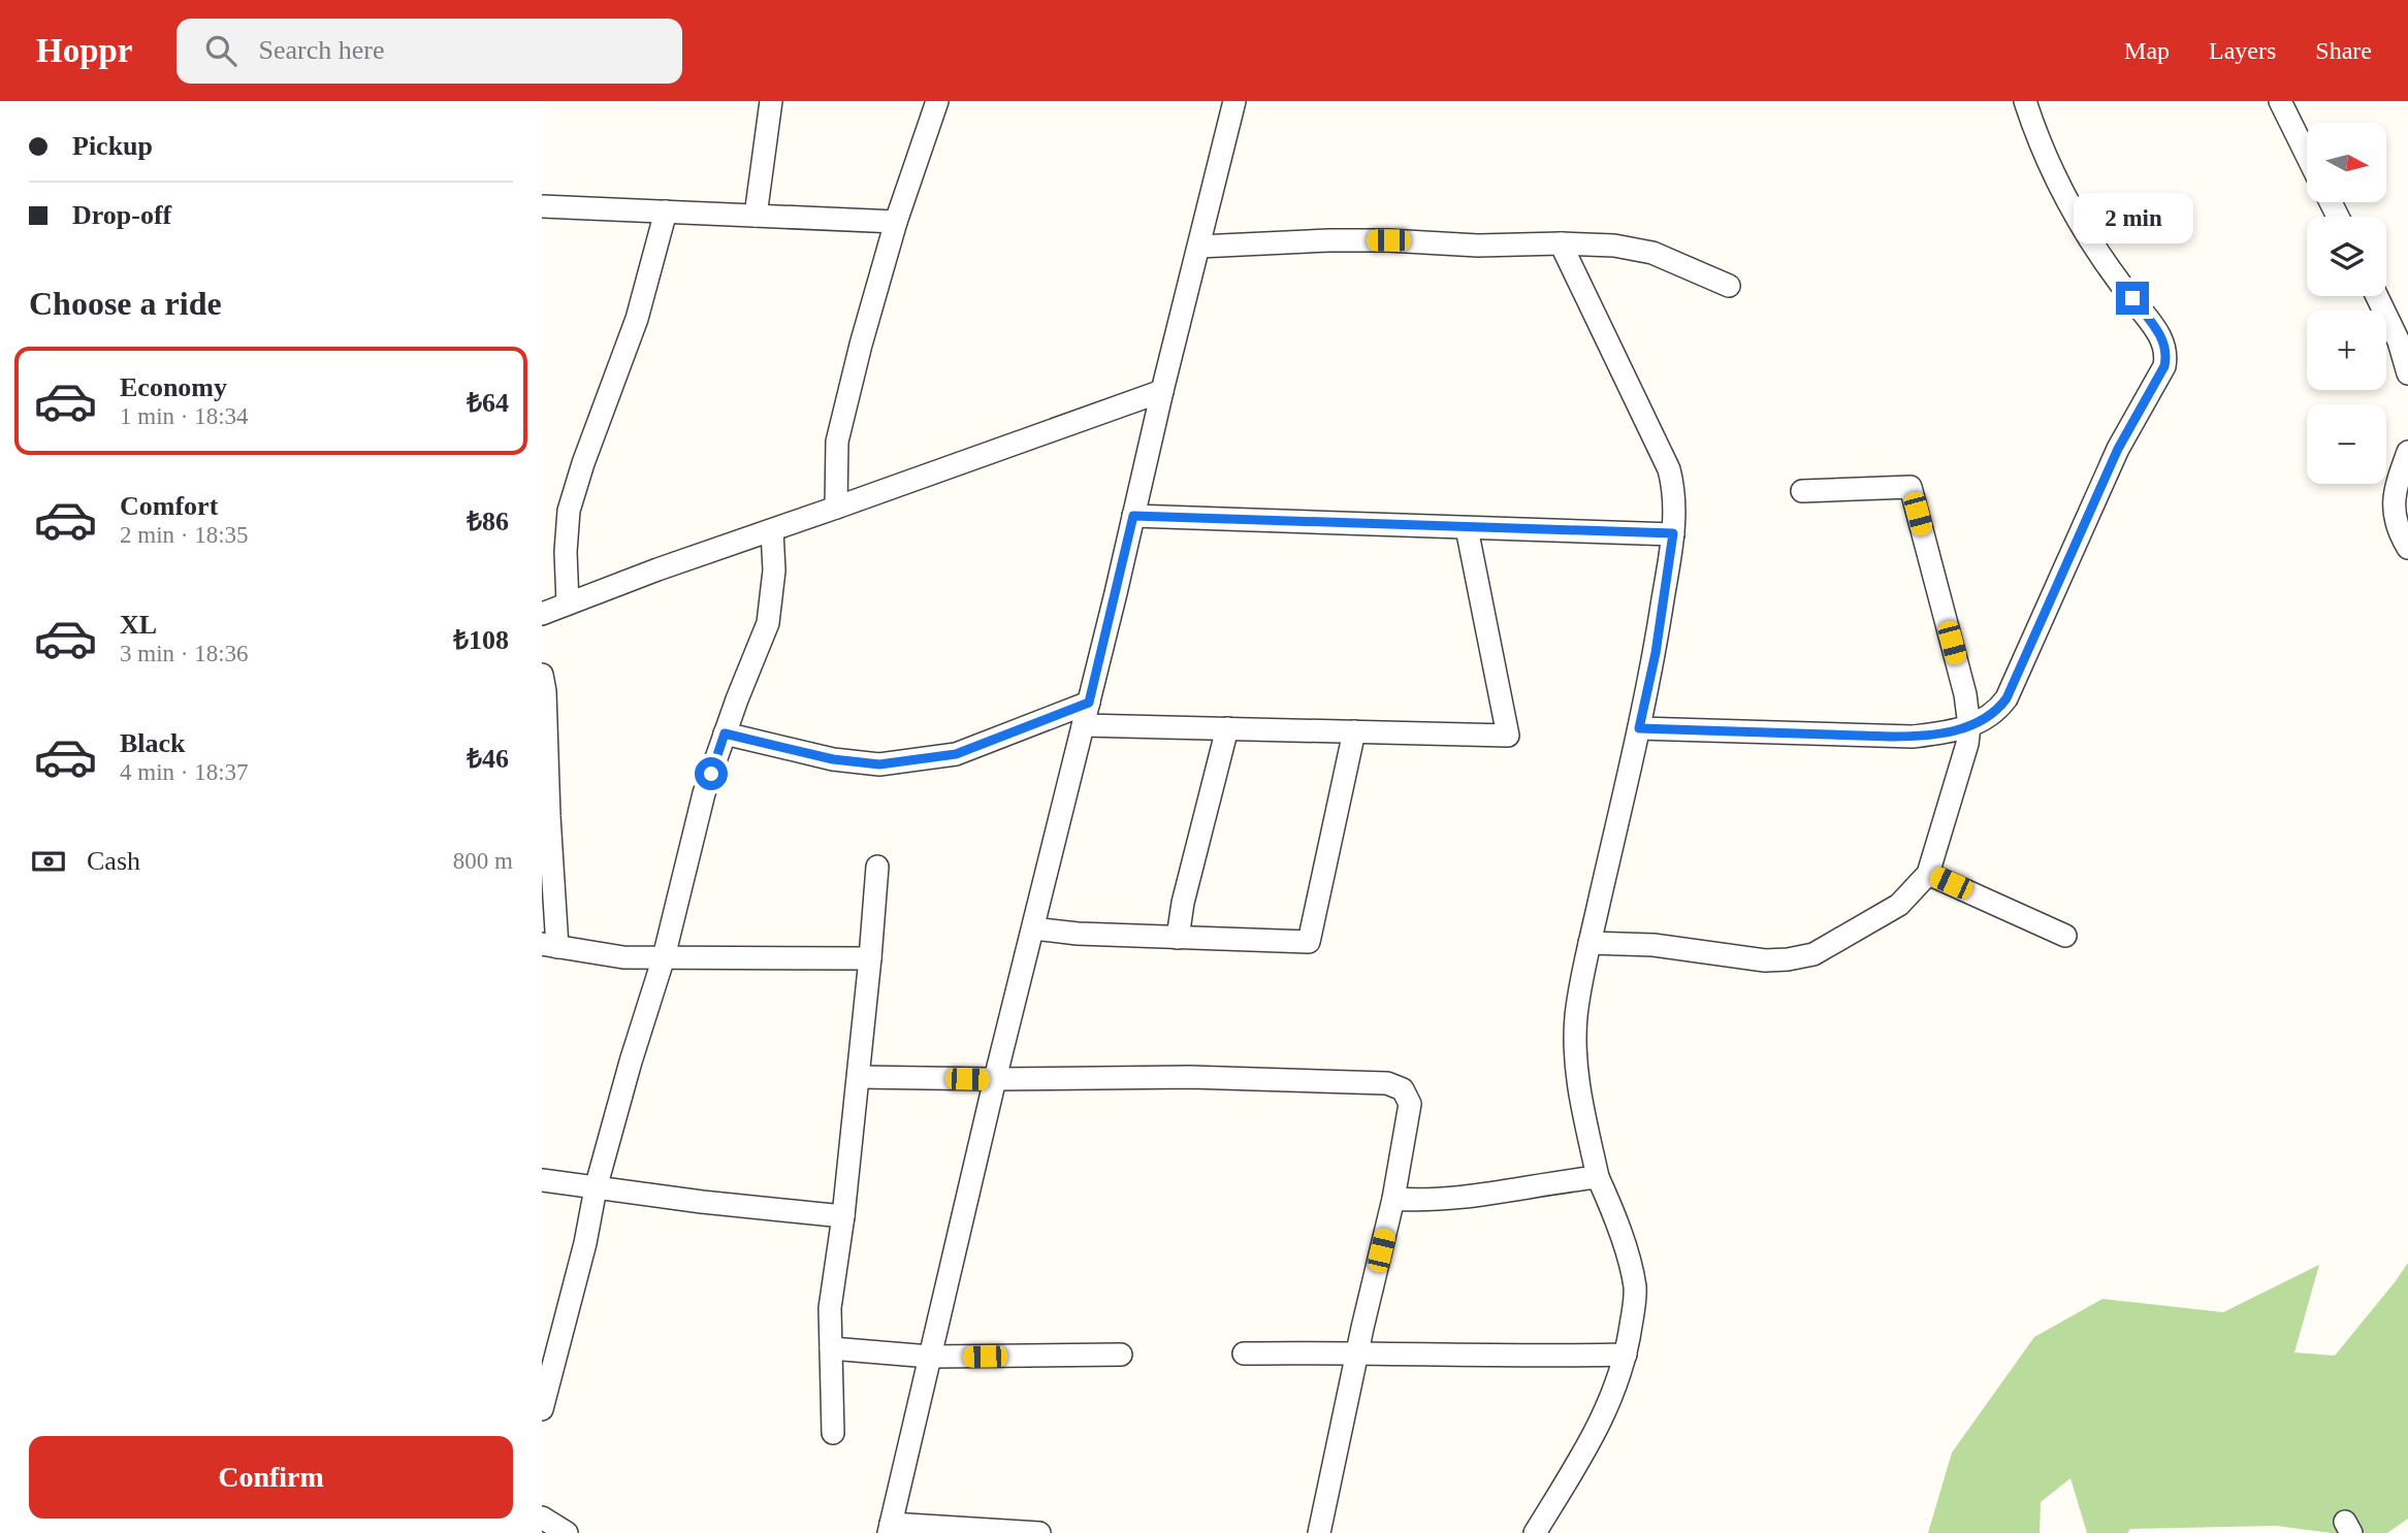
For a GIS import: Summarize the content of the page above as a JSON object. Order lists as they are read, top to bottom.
{
  "north": "right",
  "page": {
    "header": "Hoppr",
    "search": "Search here",
    "nav": ["Map", "Layers", "Share"],
    "banner": ["Pickup", "Drop-off"],
    "map_buttons": ["+", "−"],
    "bubble": "2 min",
    "heading": "Choose a ride",
    "list": [
      {
        "name": "Economy",
        "note": "1 min · 18:34",
        "value": "₺64"
      },
      {
        "name": "Comfort",
        "note": "2 min · 18:35",
        "value": "₺86"
      },
      {
        "name": "XL",
        "note": "3 min · 18:36",
        "value": "₺108"
      },
      {
        "name": "Black",
        "note": "4 min · 18:37",
        "value": "₺46"
      }
    ],
    "pay": ["Cash", "800 m"],
    "buttons": "Confirm"
  }
}
